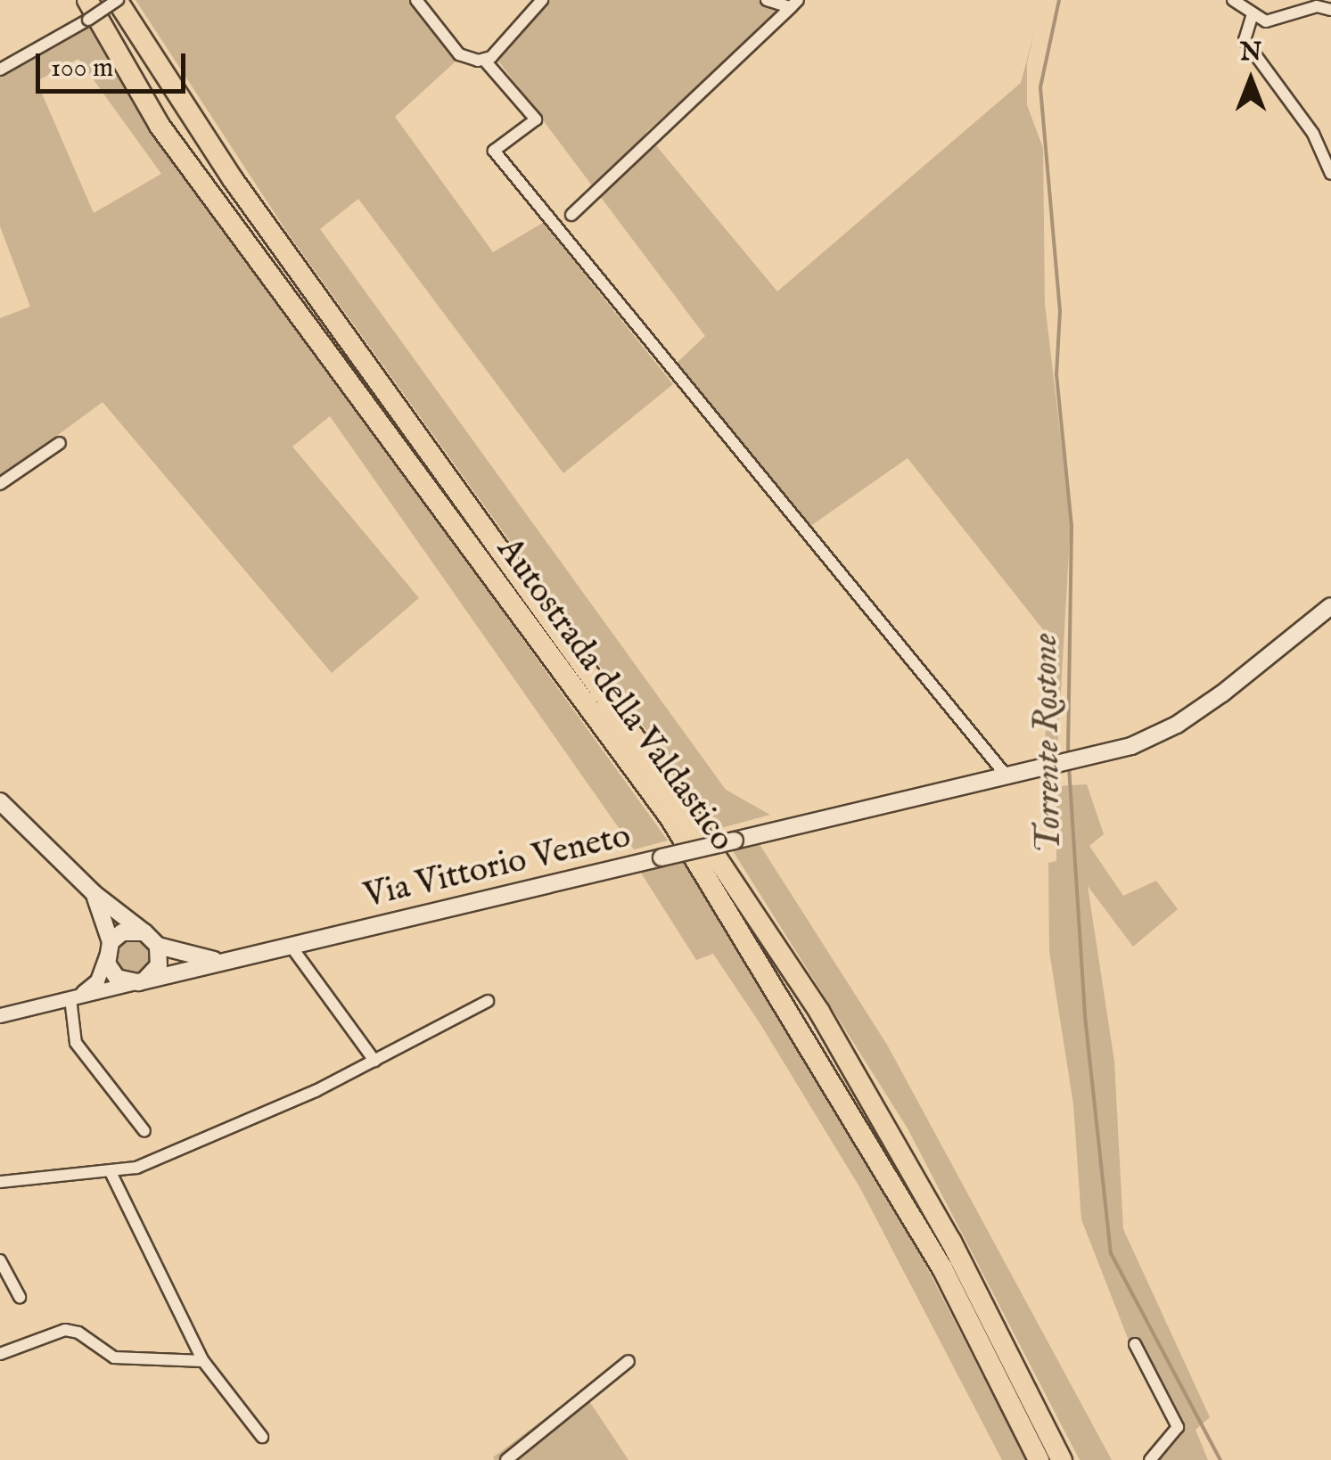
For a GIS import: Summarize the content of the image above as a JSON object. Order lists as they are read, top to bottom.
{
  "streets": {
    "highway": ["Autostrada della Valdastico"],
    "main road": ["Via Vittorio Veneto"]
  },
  "water": ["Torrente Rostone"],
  "scale_bar": "100 m",
  "north": "top"
}
